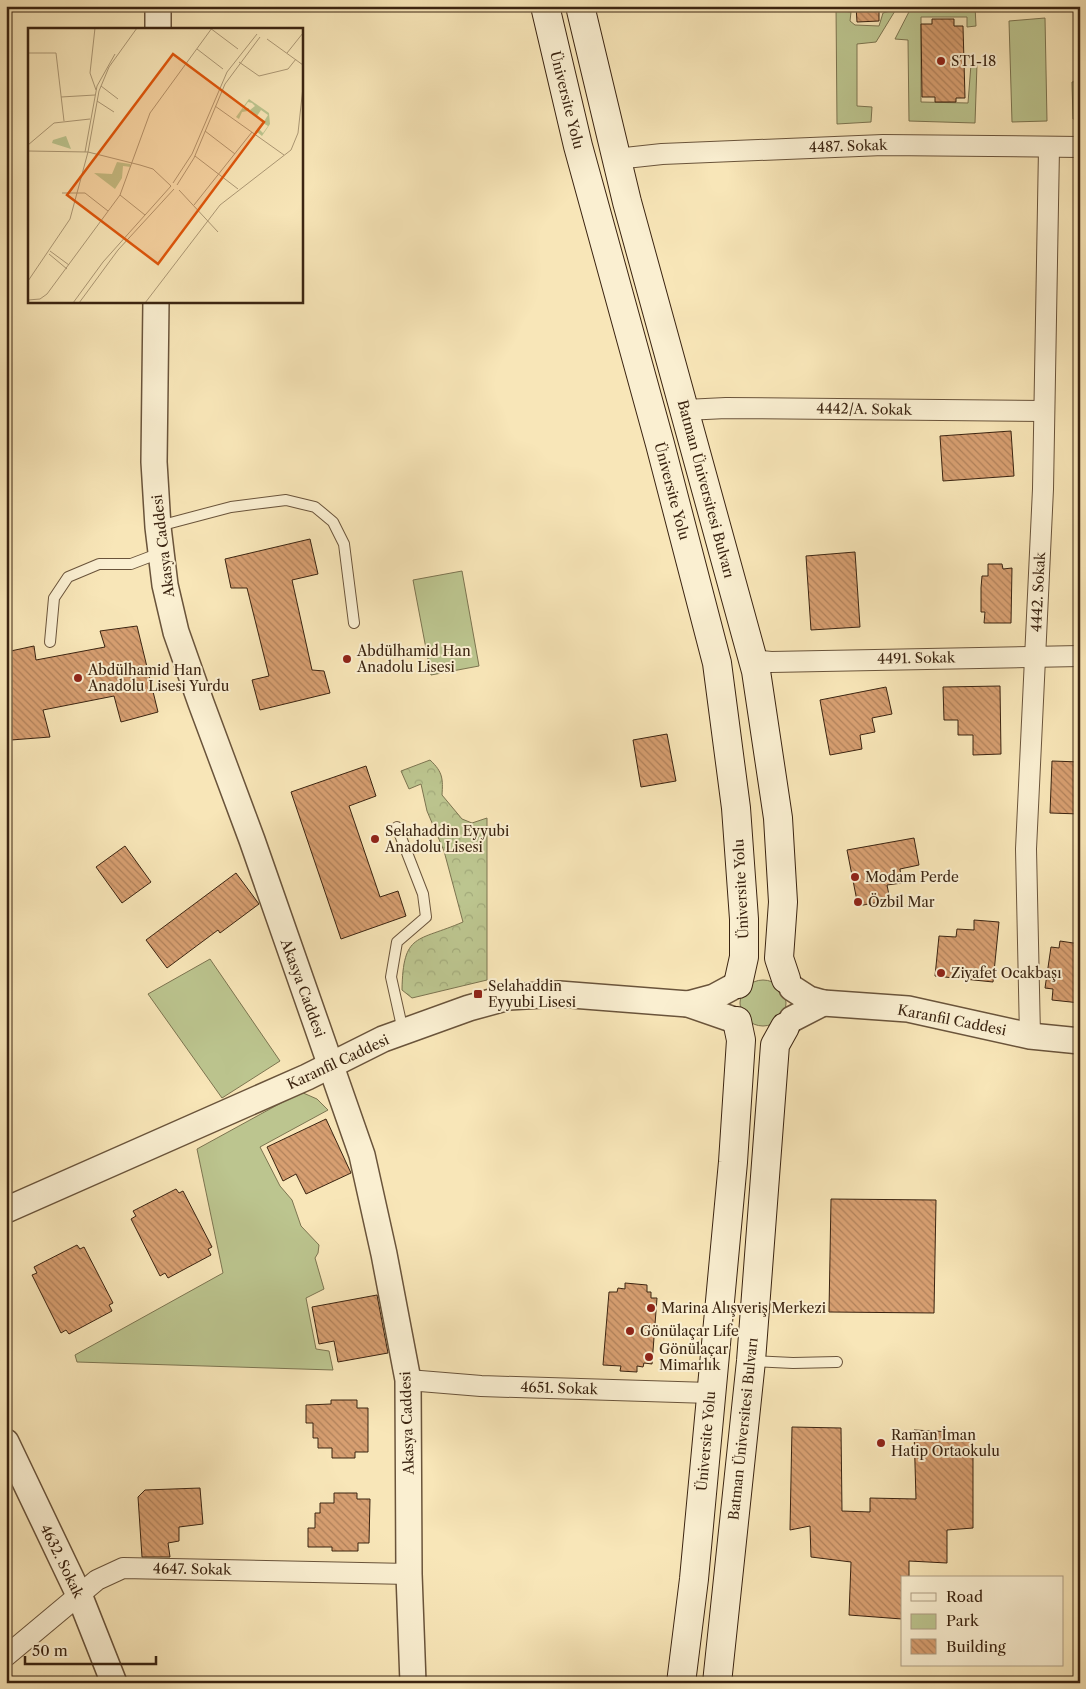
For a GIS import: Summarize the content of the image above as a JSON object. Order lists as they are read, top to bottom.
{
  "streets": {
    "main road": ["Üniversite Yolu", "Batman Üniversitesi Bulvarı"],
    "street": [
      "4487. Sokak",
      "4442/A. Sokak",
      "Akasya Caddesi",
      "4442. Sokak",
      "4491. Sokak",
      "Karanfil Caddesi",
      "4651. Sokak",
      "4632. Sokak",
      "4647. Sokak"
    ]
  },
  "crossings": [
    ["Üniversite Yolu", "Batman Üniversitesi Bulvarı"],
    ["Üniversite Yolu", "4651. Sokak"],
    ["4487. Sokak", "Batman Üniversitesi Bulvarı"],
    ["4487. Sokak", "4442. Sokak"],
    ["4442/A. Sokak", "Batman Üniversitesi Bulvarı"],
    ["4442/A. Sokak", "4442. Sokak"],
    ["Batman Üniversitesi Bulvarı", "4491. Sokak"],
    ["Akasya Caddesi", "Karanfil Caddesi"],
    ["Akasya Caddesi", "4651. Sokak"],
    ["Akasya Caddesi", "4647. Sokak"],
    ["4442. Sokak", "4491. Sokak"],
    ["4442. Sokak", "Karanfil Caddesi"],
    ["4632. Sokak", "4647. Sokak"]
  ],
  "places": {
    "other": [
      "ST1-18",
      "Abdülhamid Han Anadolu Lisesi",
      "Abdülhamid Han Anadolu Lisesi Yurdu",
      "Selahaddin Eyyubi Anadolu Lisesi",
      "Modam Perde",
      "Özbil Mar",
      "Ziyafet Ocakbaşı",
      "Marina Alışveriş Merkezi",
      "Gönülaçar Life",
      "Gönülaçar Mimarlık",
      "Raman İman Hatip Ortaokulu"
    ],
    "transit": ["Selahaddin Eyyubi Lisesi"]
  },
  "legend": ["Road", "Park", "Building"],
  "scale_bar": "50 m"
}
